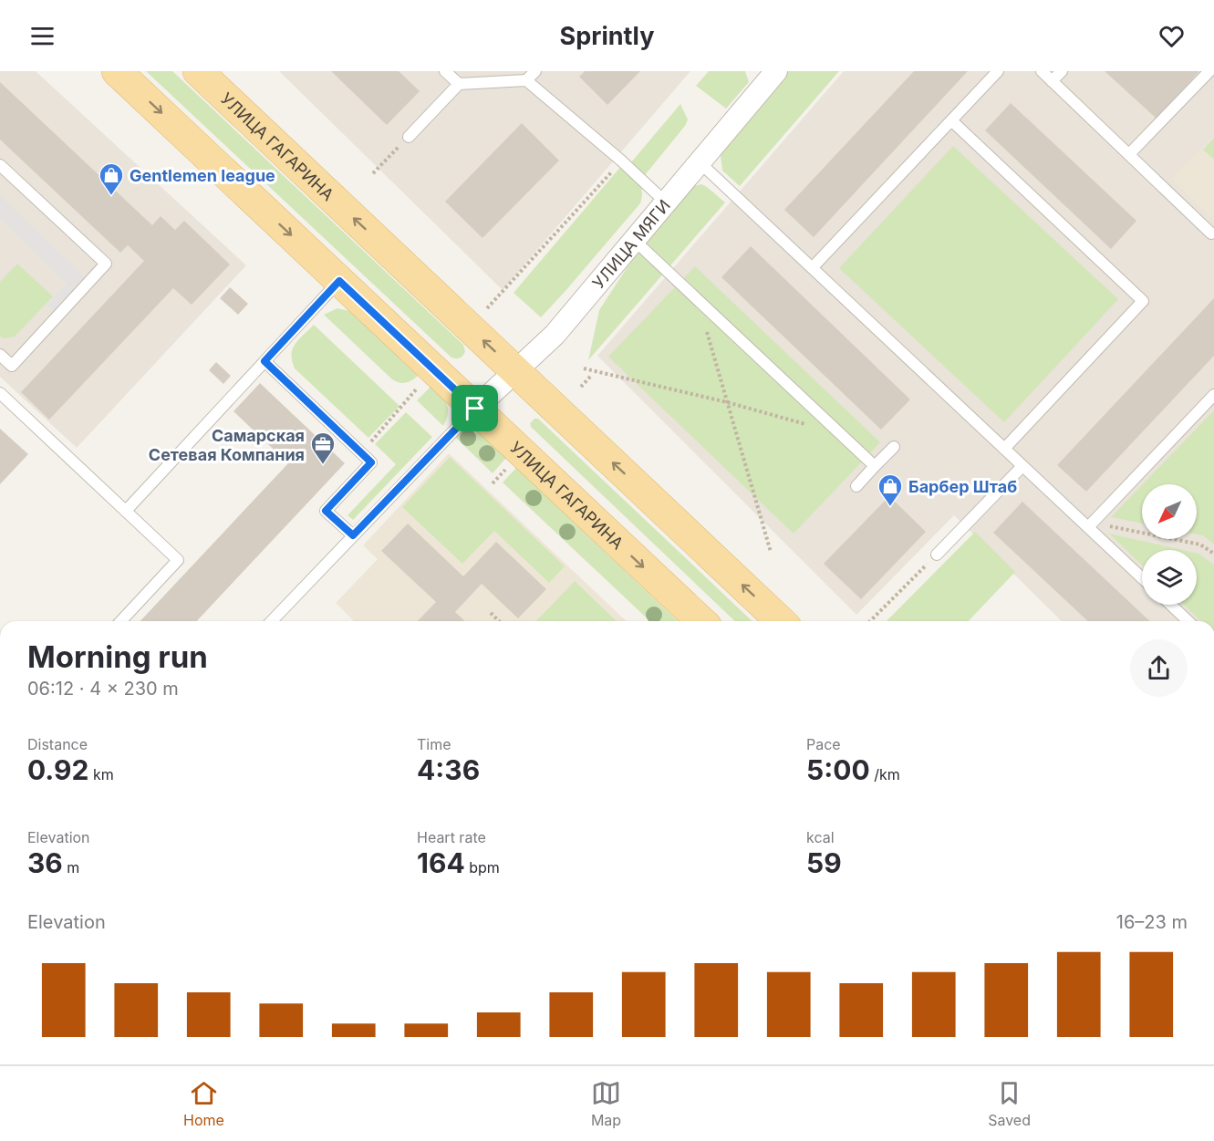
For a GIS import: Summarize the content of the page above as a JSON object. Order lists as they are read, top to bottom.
{
  "streets": {
    "main road": ["УЛИЦА ГАГАРИНА"],
    "street": ["УЛИЦА МЯГИ"]
  },
  "crossings": [
    ["УЛИЦА ГАГАРИНА", "УЛИЦА МЯГИ"]
  ],
  "places": {
    "shop": ["Gentlemen league", "Барбер Штаб"],
    "office": ["Самарская Сетевая Компания"]
  },
  "north": "bottom left",
  "page": {
    "header": "Sprintly",
    "heading": ["Morning run", "06:12 · 4 × 230 m"],
    "stats": [
      ["Distance", "0.92 km"],
      ["Time", "4:36"],
      ["Pace", "5:00 /km"],
      ["Elevation", "36 m"],
      ["Heart rate", "164 bpm"],
      ["kcal", "59"]
    ],
    "chart": ["Elevation", "16–23 m"],
    "tabs": ["Home", "Map", "Saved"]
  }
}
